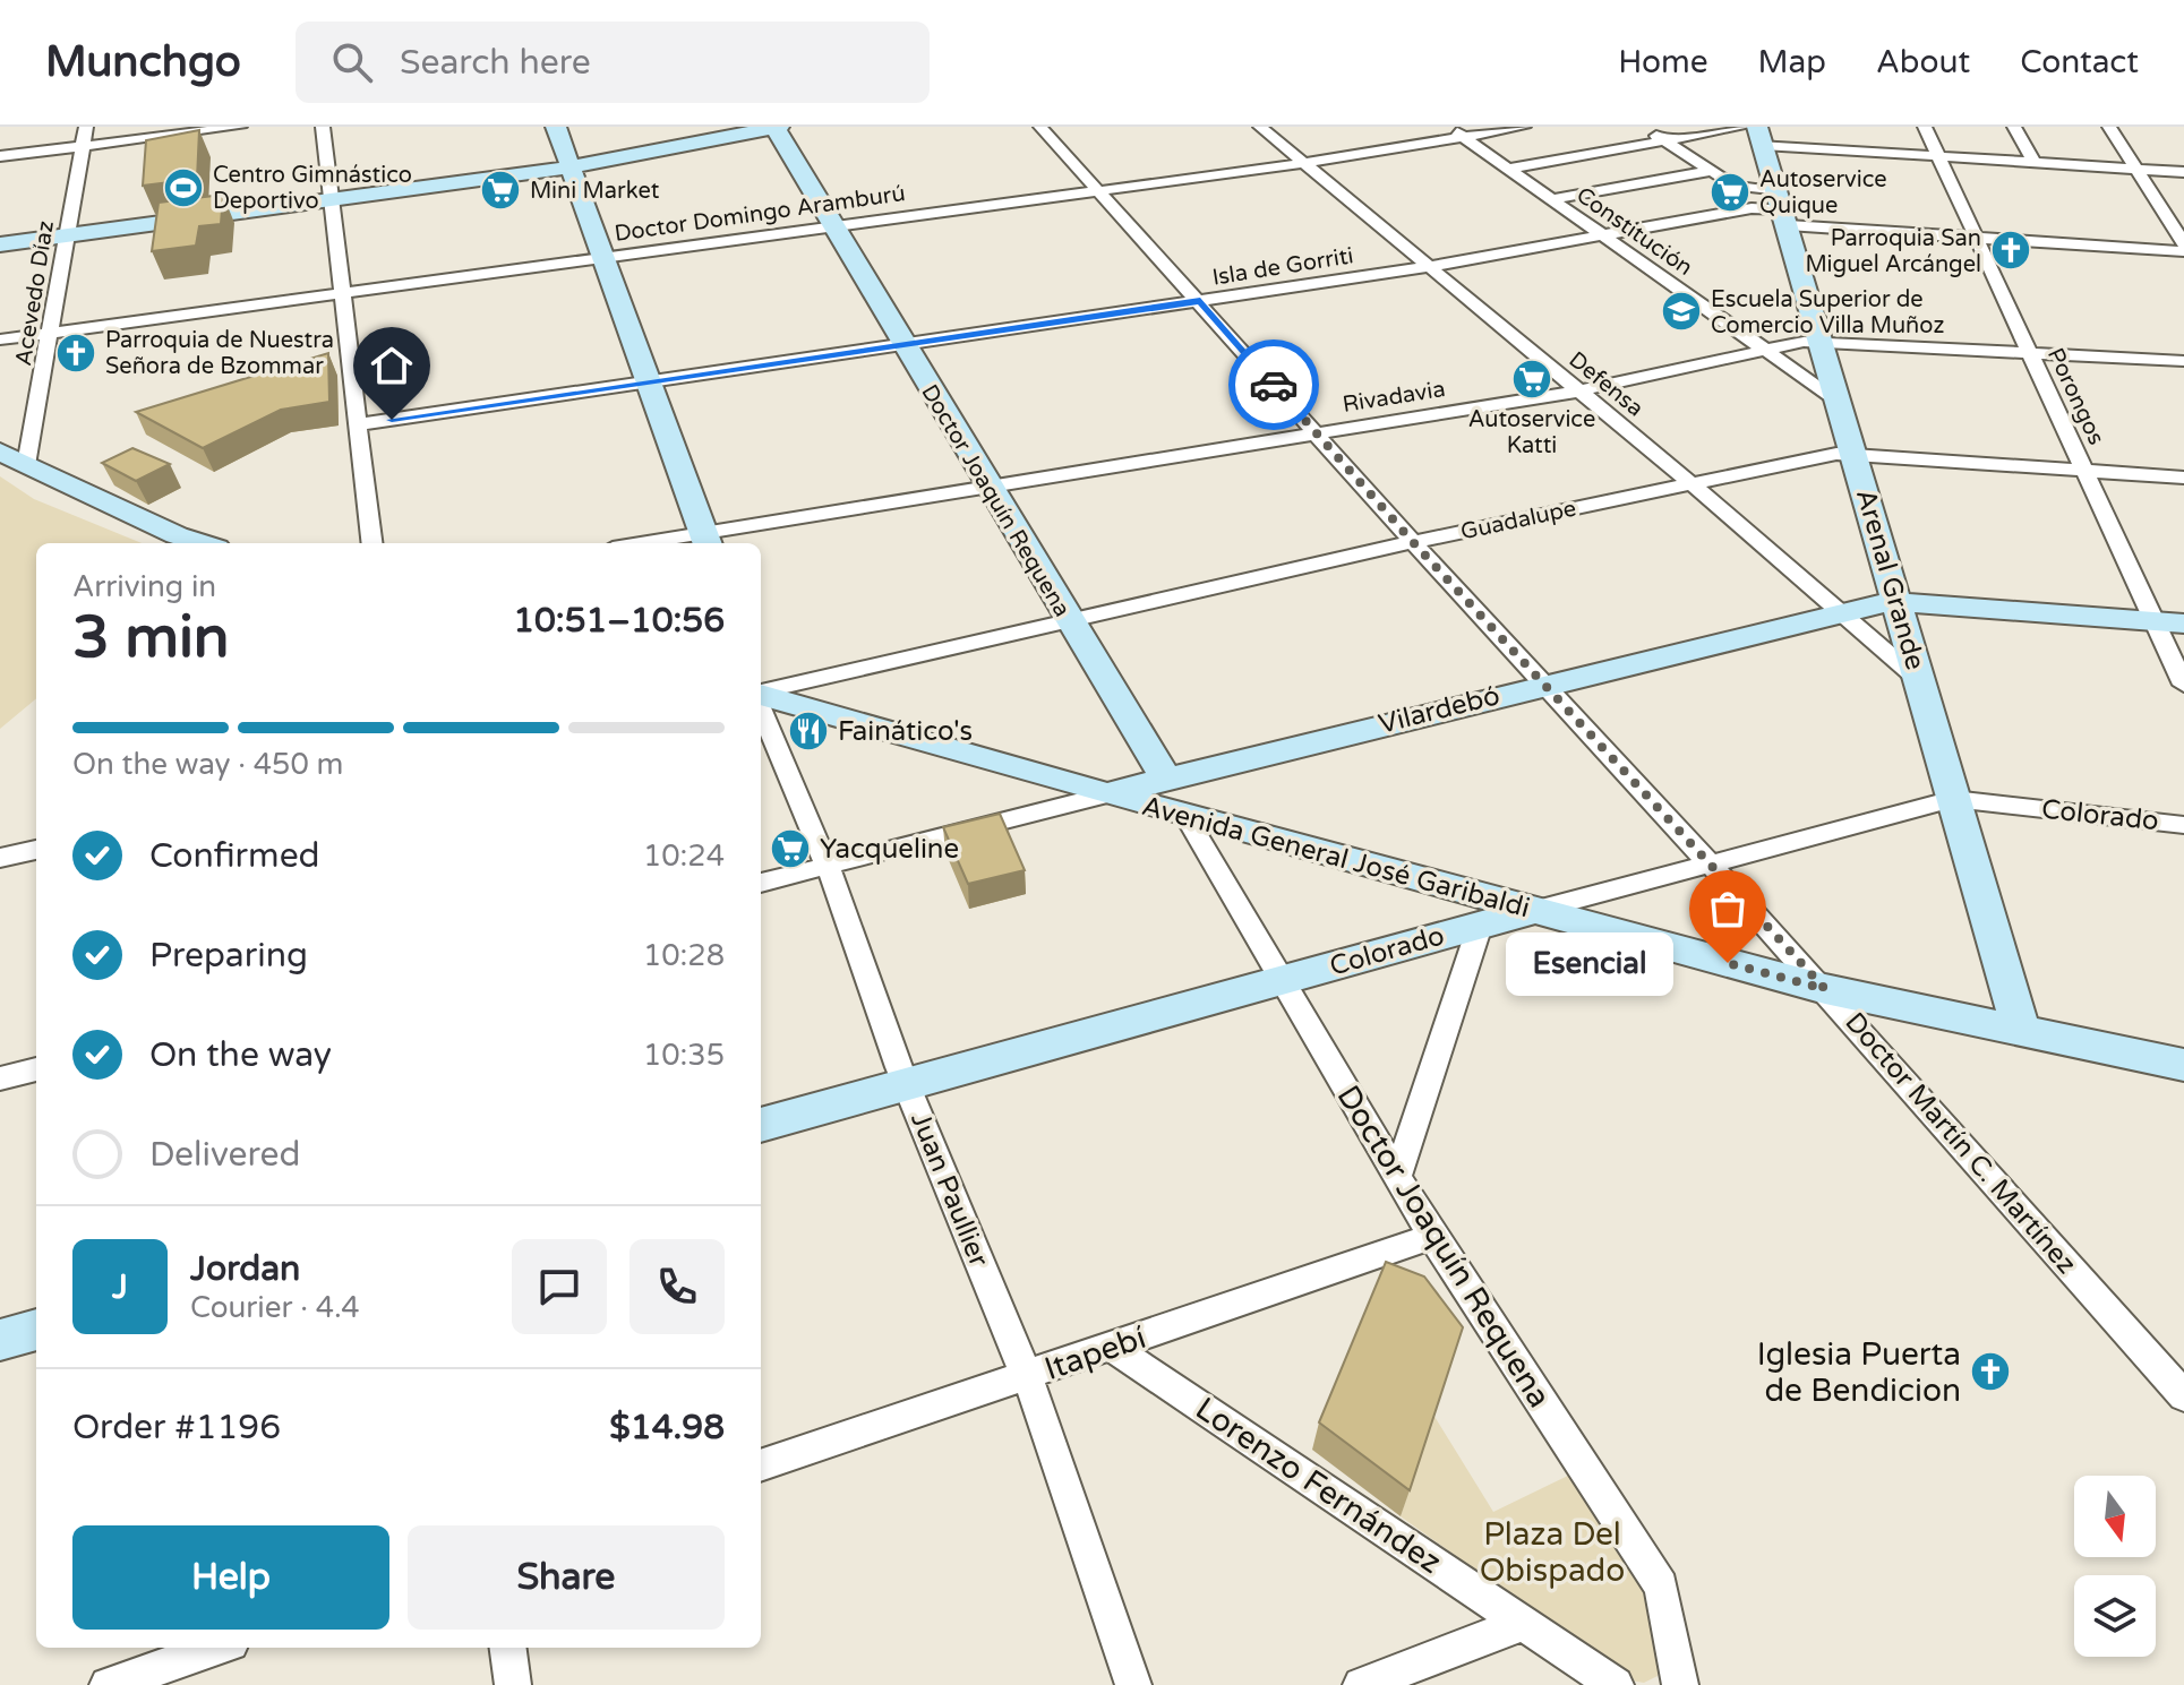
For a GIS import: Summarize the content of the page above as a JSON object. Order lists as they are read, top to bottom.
{
  "streets": {
    "street": [
      "Doctor Domingo Aramburú",
      "Constitución",
      "Isla de Gorriti",
      "Acevedo Díaz",
      "Defensa",
      "Rivadavia",
      "Porongos",
      "Doctor Joaquín Requena",
      "Guadalupe",
      "Arenal Grande",
      "Vilardebó",
      "Colorado",
      "Avenida General José Garibaldi",
      "Doctor Martín C. Martínez",
      "Juan Paullier",
      "Itapebí",
      "Lorenzo Fernández"
    ]
  },
  "crossings": [
    ["Doctor Domingo Aramburú", "Constitución"],
    ["Doctor Domingo Aramburú", "Acevedo Díaz"],
    ["Doctor Domingo Aramburú", "Defensa"],
    ["Doctor Domingo Aramburú", "Doctor Joaquín Requena"],
    ["Doctor Domingo Aramburú", "Doctor Martín C. Martínez"],
    ["Constitución", "Isla de Gorriti"],
    ["Constitución", "Rivadavia"],
    ["Constitución", "Arenal Grande"],
    ["Isla de Gorriti", "Defensa"],
    ["Isla de Gorriti", "Doctor Joaquín Requena"],
    ["Isla de Gorriti", "Arenal Grande"],
    ["Isla de Gorriti", "Doctor Martín C. Martínez"],
    ["Defensa", "Rivadavia"],
    ["Defensa", "Guadalupe"],
    ["Defensa", "Arenal Grande"],
    ["Defensa", "Vilardebó"],
    ["Rivadavia", "Porongos"],
    ["Rivadavia", "Doctor Joaquín Requena"],
    ["Rivadavia", "Arenal Grande"],
    ["Rivadavia", "Doctor Martín C. Martínez"],
    ["Porongos", "Guadalupe"],
    ["Porongos", "Vilardebó"],
    ["Doctor Joaquín Requena", "Guadalupe"],
    ["Doctor Joaquín Requena", "Vilardebó"],
    ["Doctor Joaquín Requena", "Colorado"],
    ["Doctor Joaquín Requena", "Avenida General José Garibaldi"],
    ["Doctor Joaquín Requena", "Itapebí"],
    ["Guadalupe", "Arenal Grande"],
    ["Guadalupe", "Doctor Martín C. Martínez"],
    ["Arenal Grande", "Vilardebó"],
    ["Arenal Grande", "Colorado"],
    ["Arenal Grande", "Avenida General José Garibaldi"],
    ["Vilardebó", "Avenida General José Garibaldi"],
    ["Vilardebó", "Doctor Martín C. Martínez"],
    ["Vilardebó", "Juan Paullier"],
    ["Colorado", "Avenida General José Garibaldi"],
    ["Colorado", "Doctor Martín C. Martínez"],
    ["Colorado", "Juan Paullier"],
    ["Avenida General José Garibaldi", "Doctor Martín C. Martínez"],
    ["Juan Paullier", "Itapebí"],
    ["Itapebí", "Lorenzo Fernández"]
  ],
  "parks": ["Plaza Del Obispado"],
  "places": {
    "sports": ["Centro Gimnástico Deportivo"],
    "supermarket": [
      "Mini Market",
      "Autoservice Quique",
      "Autoservice Katti",
      "Yacqueline"
    ],
    "church": ["Parroquia San Miguel Arcángel", "Parroquia de Nuestra Señora de Bzommar", "Iglesia Puerta de Bendicion"],
    "school or university": ["Escuela Superior de Comercio Villa Muñoz"],
    "restaurant": ["Fainático's"],
    "other": ["Esencial"]
  },
  "north": "bottom",
  "page": {
    "header": "Munchgo",
    "search": "Search here",
    "nav": [
      "Home",
      "Map",
      "About",
      "Contact"
    ],
    "heading": ["3 min", "Arriving in", "10:51–10:56"],
    "panel": [
      "Jordan",
      "Courier · 4.4",
      "Order #1196",
      "$14.98"
    ],
    "bar": "On the way · 450 m",
    "list": [
      ["Confirmed", "10:24"],
      ["Preparing", "10:28"],
      ["On the way", "10:35"],
      "Delivered"
    ],
    "bubble": "Esencial",
    "round": "J",
    "buttons": ["Help", "Share"]
  }
}
